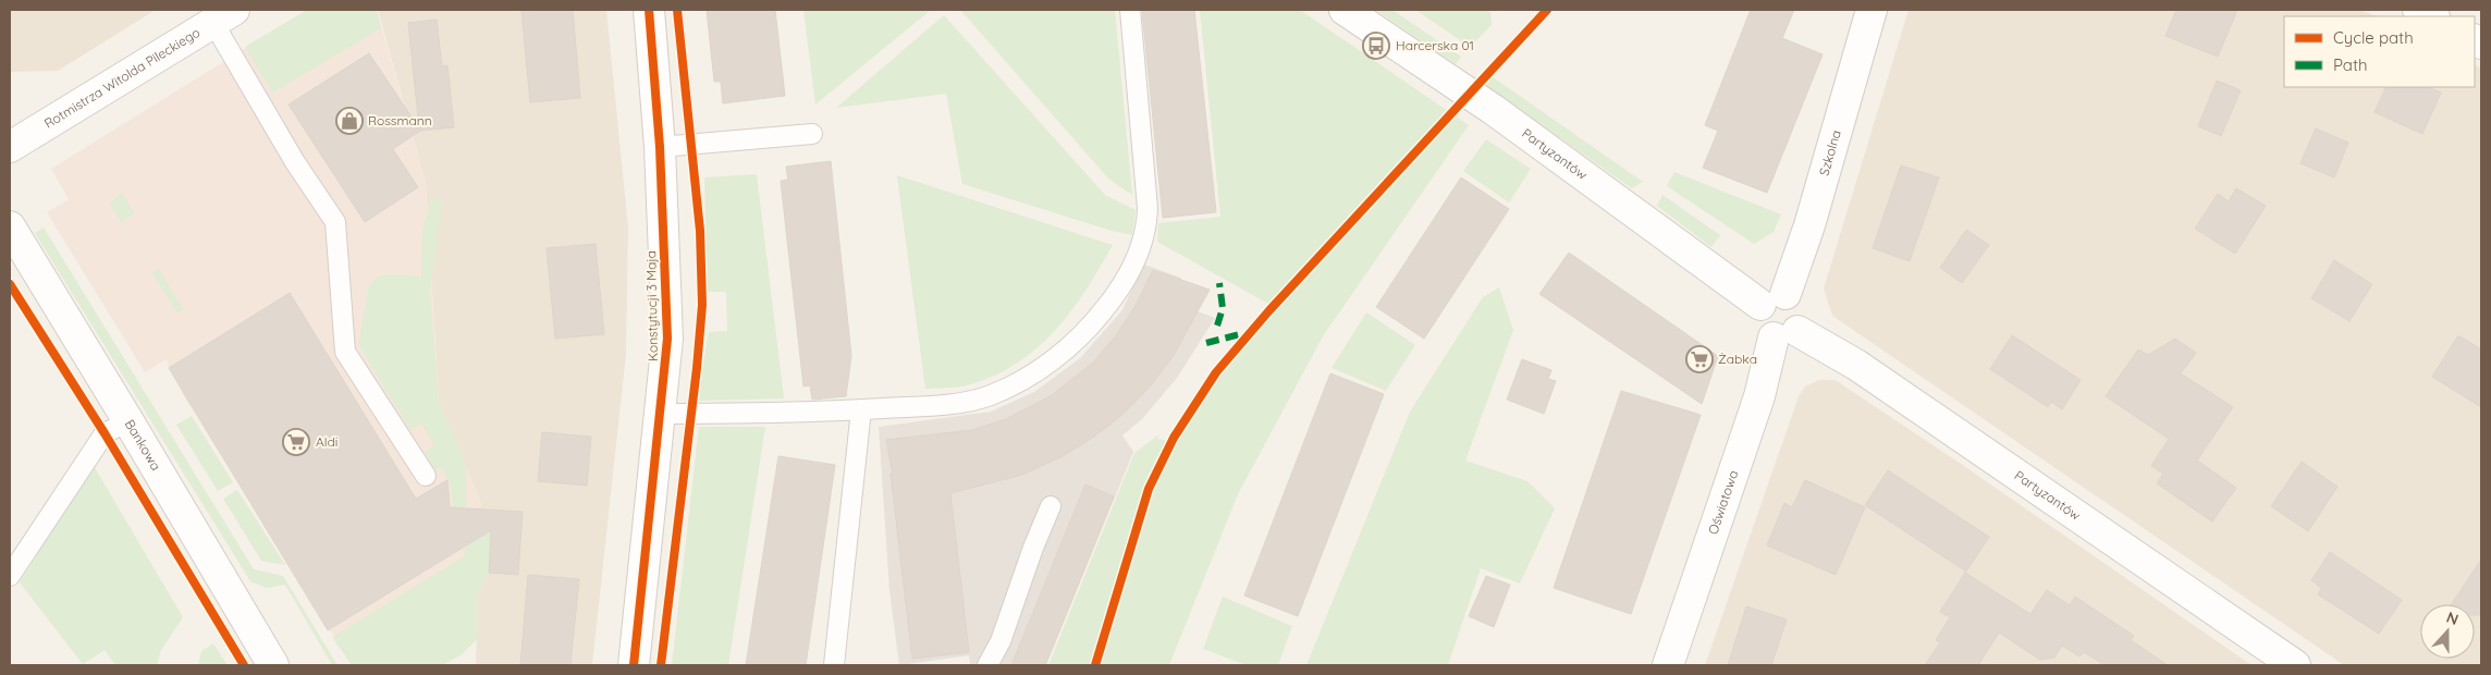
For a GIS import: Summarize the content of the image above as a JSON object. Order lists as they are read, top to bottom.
{
  "streets": {
    "street": [
      "Rotmistrza Witolda Pileckiego",
      "Szkolna",
      "Partyzantów",
      "Konstytucji 3 Maja",
      "Bankowa",
      "Oświatowa"
    ]
  },
  "crossings": [
    ["Szkolna", "Partyzantów"],
    ["Szkolna", "Oświatowa"],
    ["Partyzantów", "Oświatowa"]
  ],
  "places": {
    "bus stop": ["Harcerska 01"],
    "shop": ["Rossmann"],
    "supermarket": ["Żabka", "Aldi"]
  },
  "legend": ["Cycle path", "Path"],
  "north": "top"
}
